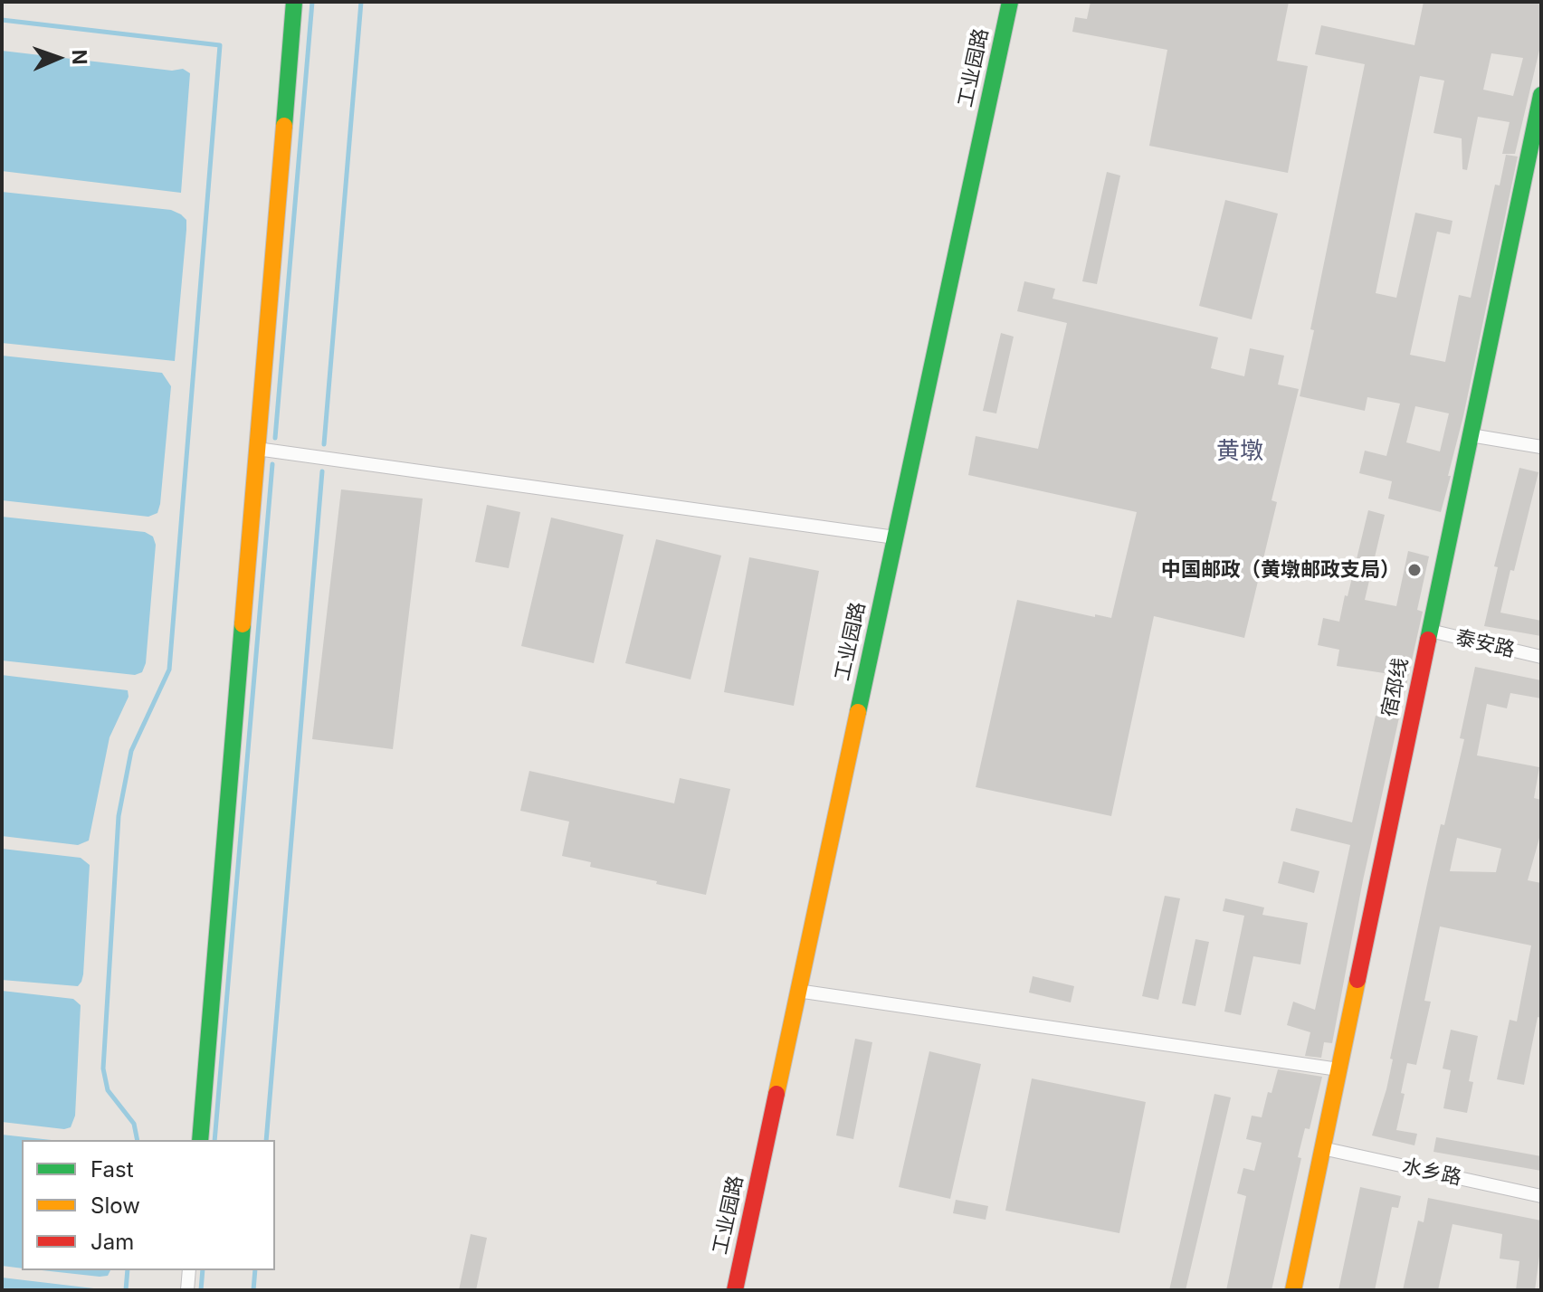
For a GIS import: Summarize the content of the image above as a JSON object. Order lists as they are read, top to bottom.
{
  "streets": {
    "street": [
      "工业园路",
      "泰安路",
      "宿邳线",
      "水乡路"
    ]
  },
  "crossings": [
    ["泰安路", "宿邳线"],
    ["宿邳线", "水乡路"]
  ],
  "districts": ["黄墩"],
  "places": ["中国邮政（黄墩邮政支局）"],
  "legend": ["Fast", "Slow", "Jam"],
  "north": "right"
}
